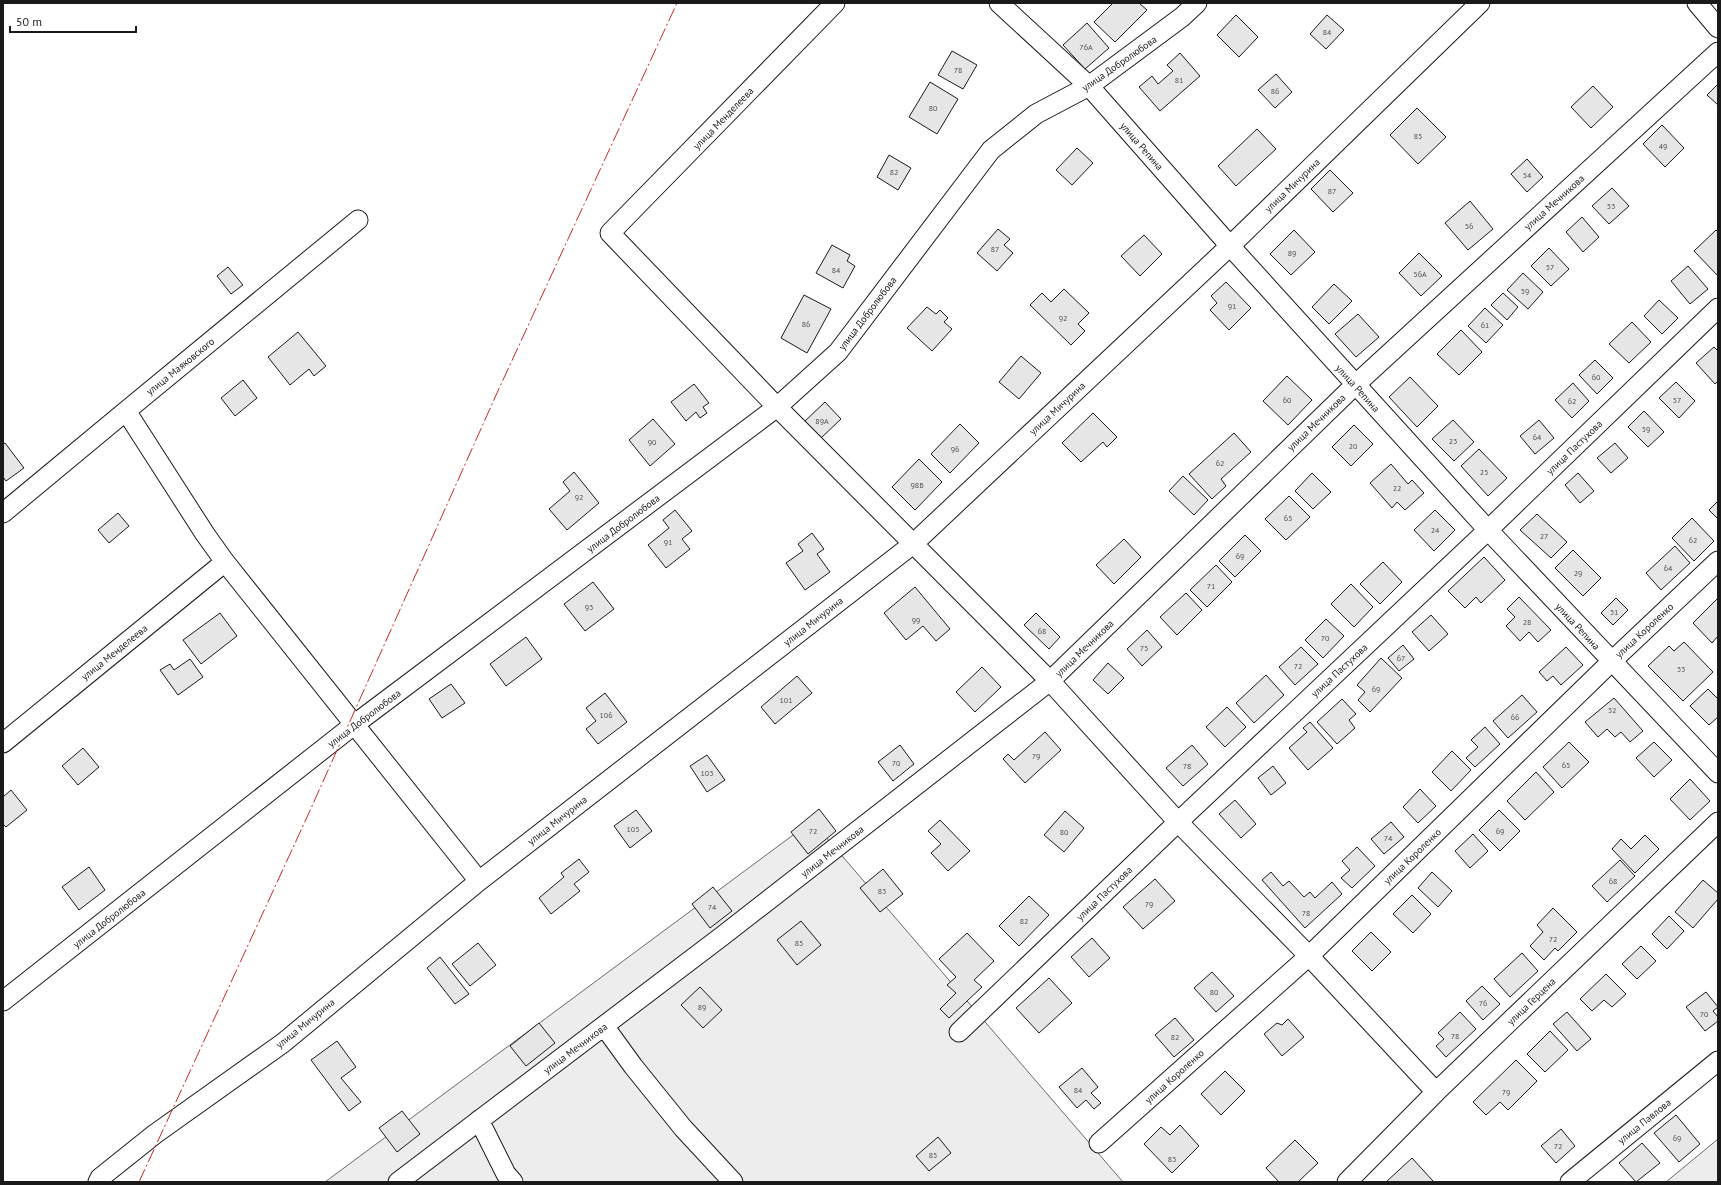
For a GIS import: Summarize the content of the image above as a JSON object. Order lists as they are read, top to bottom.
{
  "streets": {
    "street": [
      "улица Добролюбова",
      "улица Менделеева",
      "улица Репина",
      "улица Мичурина",
      "улица Мечникова",
      "улица Маяковского",
      "улица Пастухова",
      "улица Короленко",
      "улица Герцена",
      "улица Павлова"
    ]
  },
  "crossings": [
    ["улица Добролюбова", "улица Менделеева"],
    ["улица Добролюбова", "улица Репина"],
    ["улица Репина", "улица Мичурина"],
    ["улица Репина", "улица Мечникова"],
    ["улица Репина", "улица Пастухова"],
    ["улица Репина", "улица Короленко"]
  ],
  "house_numbers": [
    "84",
    "76А",
    "78",
    "81",
    "86",
    "80",
    "85",
    "49",
    "82",
    "54",
    "87",
    "53",
    "56",
    "87",
    "89",
    "57",
    "84",
    "56А",
    "59",
    "91",
    "92",
    "86",
    "61",
    "60",
    "60",
    "57",
    "62",
    "89А",
    "59",
    "64",
    "23",
    "90",
    "20",
    "96",
    "62",
    "25",
    "98Б",
    "22",
    "92",
    "65",
    "24",
    "27",
    "62",
    "91",
    "69",
    "64",
    "29",
    "71",
    "93",
    "31",
    "99",
    "28",
    "68",
    "70",
    "75",
    "67",
    "72",
    "33",
    "69",
    "101",
    "32",
    "106",
    "66",
    "79",
    "70",
    "65",
    "78",
    "103",
    "105",
    "72",
    "69",
    "80",
    "74",
    "68",
    "83",
    "79",
    "74",
    "78",
    "82",
    "72",
    "85",
    "80",
    "76",
    "89",
    "70",
    "78",
    "82",
    "84",
    "79",
    "69",
    "72",
    "85",
    "83"
  ],
  "scale_bar": "50 m"
}
